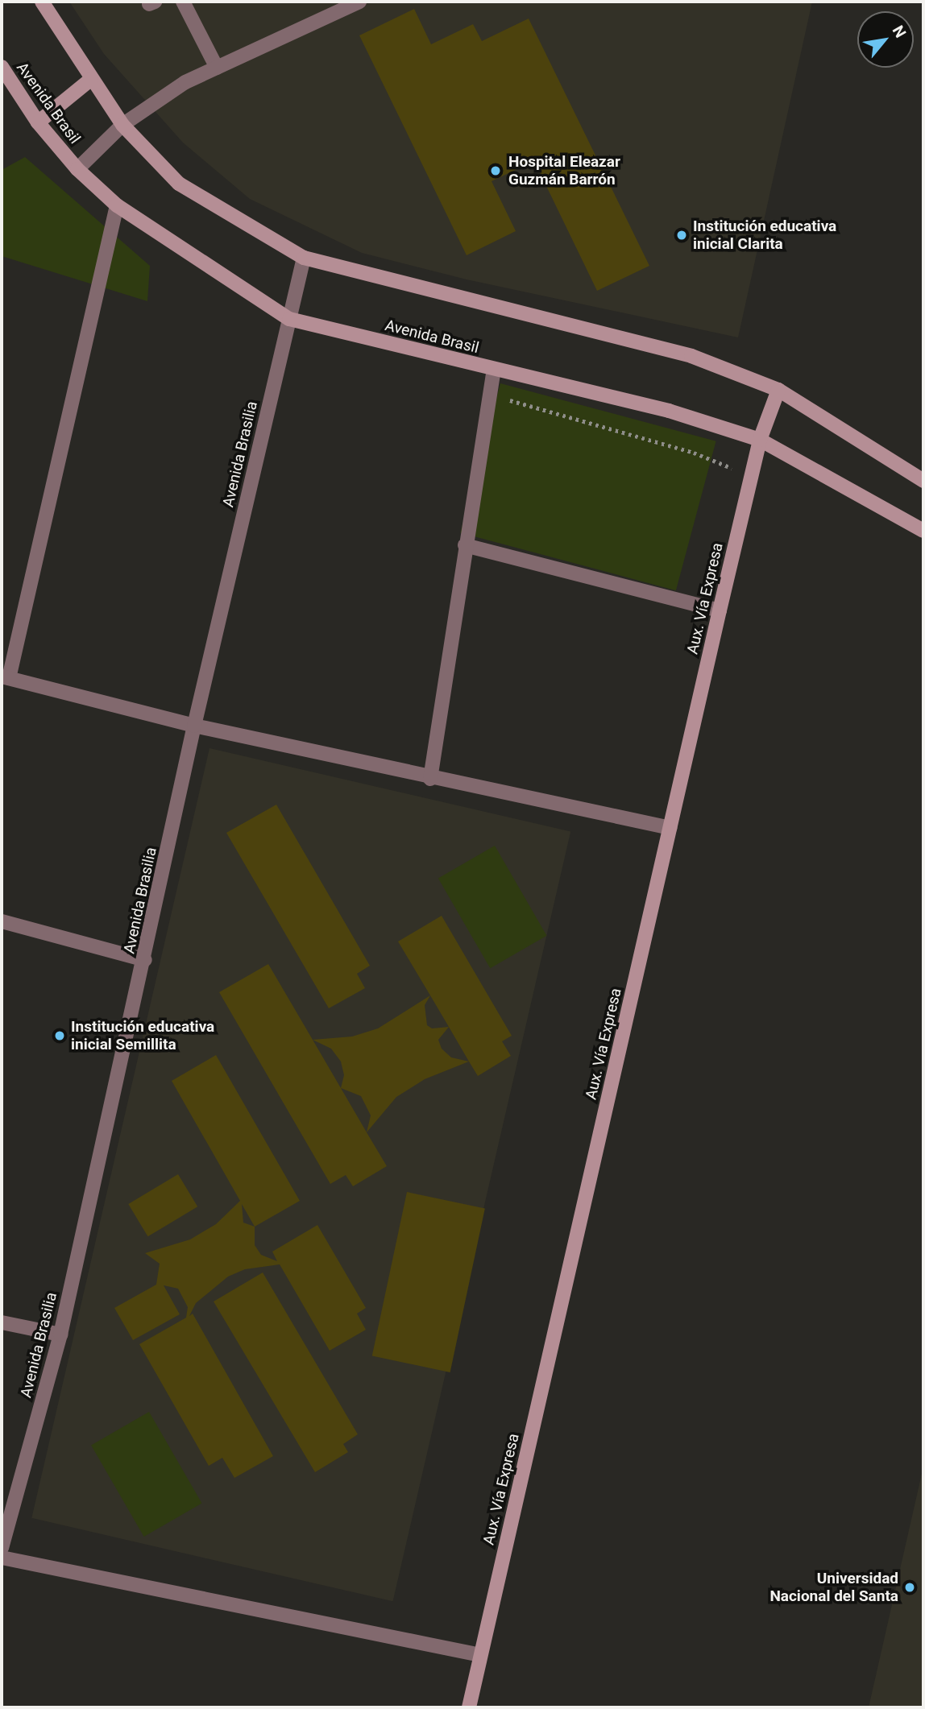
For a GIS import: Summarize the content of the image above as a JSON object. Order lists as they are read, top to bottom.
{
  "streets": {
    "main road": ["Avenida Brasil", "Aux. Vía Expresa"],
    "street": ["Avenida Brasilia"]
  },
  "crossings": [
    ["Avenida Brasil", "Avenida Brasilia"],
    ["Avenida Brasil", "Aux. Vía Expresa"]
  ],
  "places": [
    "Hospital Eleazar Guzmán Barrón",
    "Institución educativa inicial Clarita",
    "Institución educativa inicial Semillita",
    "Universidad Nacional del Santa"
  ],
  "north": "top right"
}
